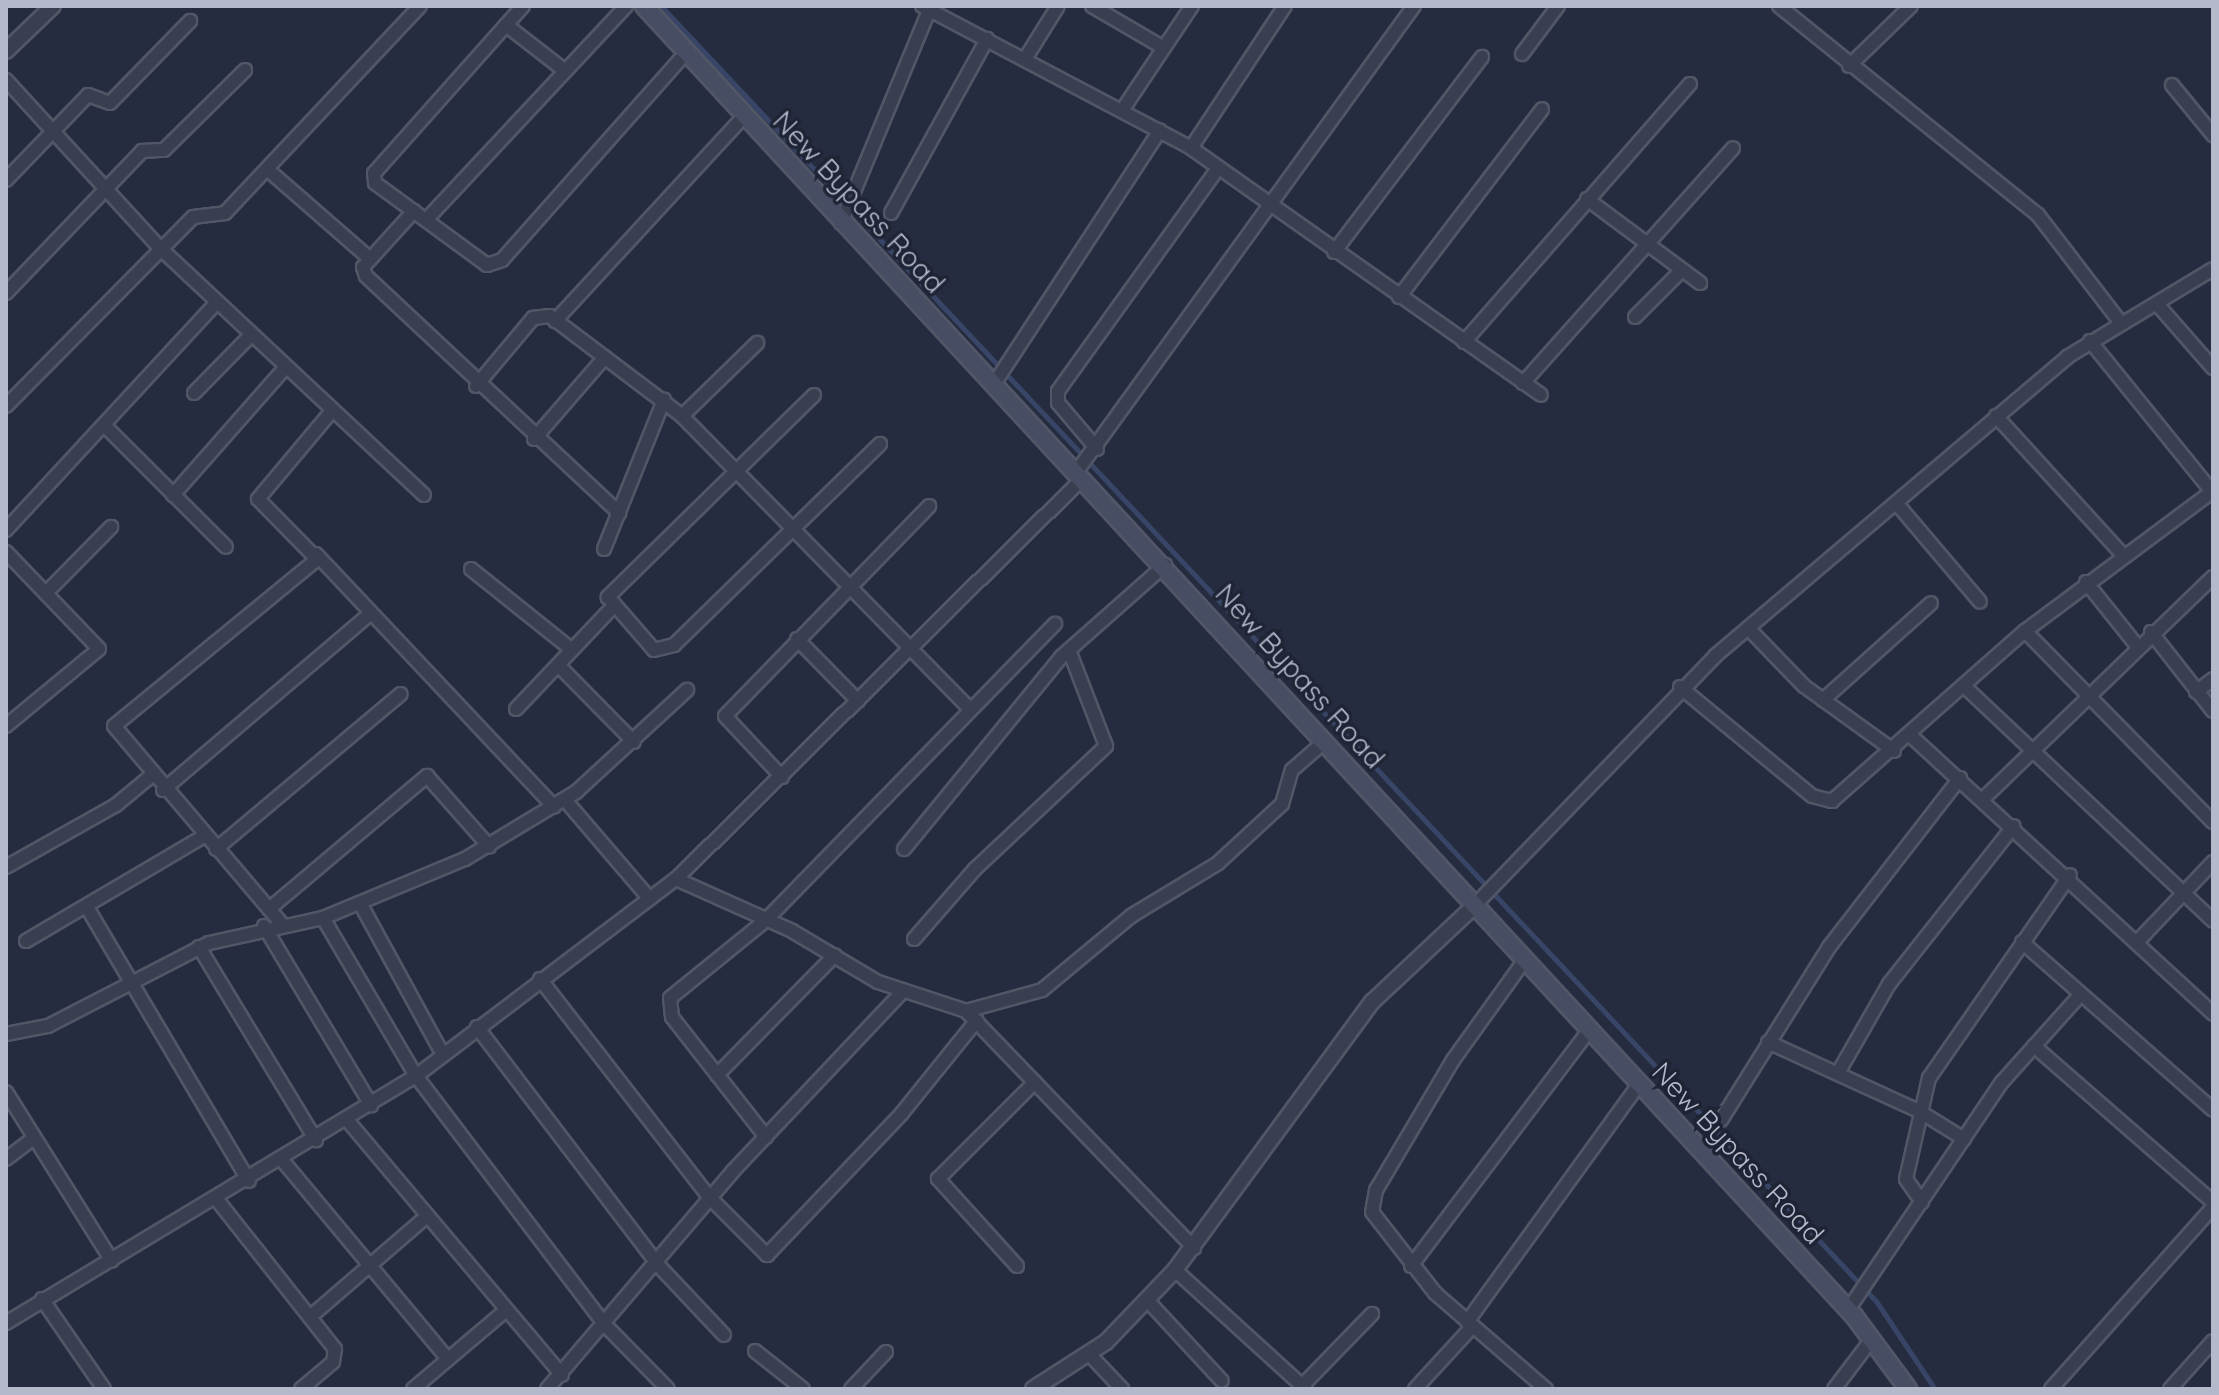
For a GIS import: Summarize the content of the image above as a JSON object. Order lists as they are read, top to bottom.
{
  "streets": {
    "main road": ["New Bypass Road"]
  }
}
